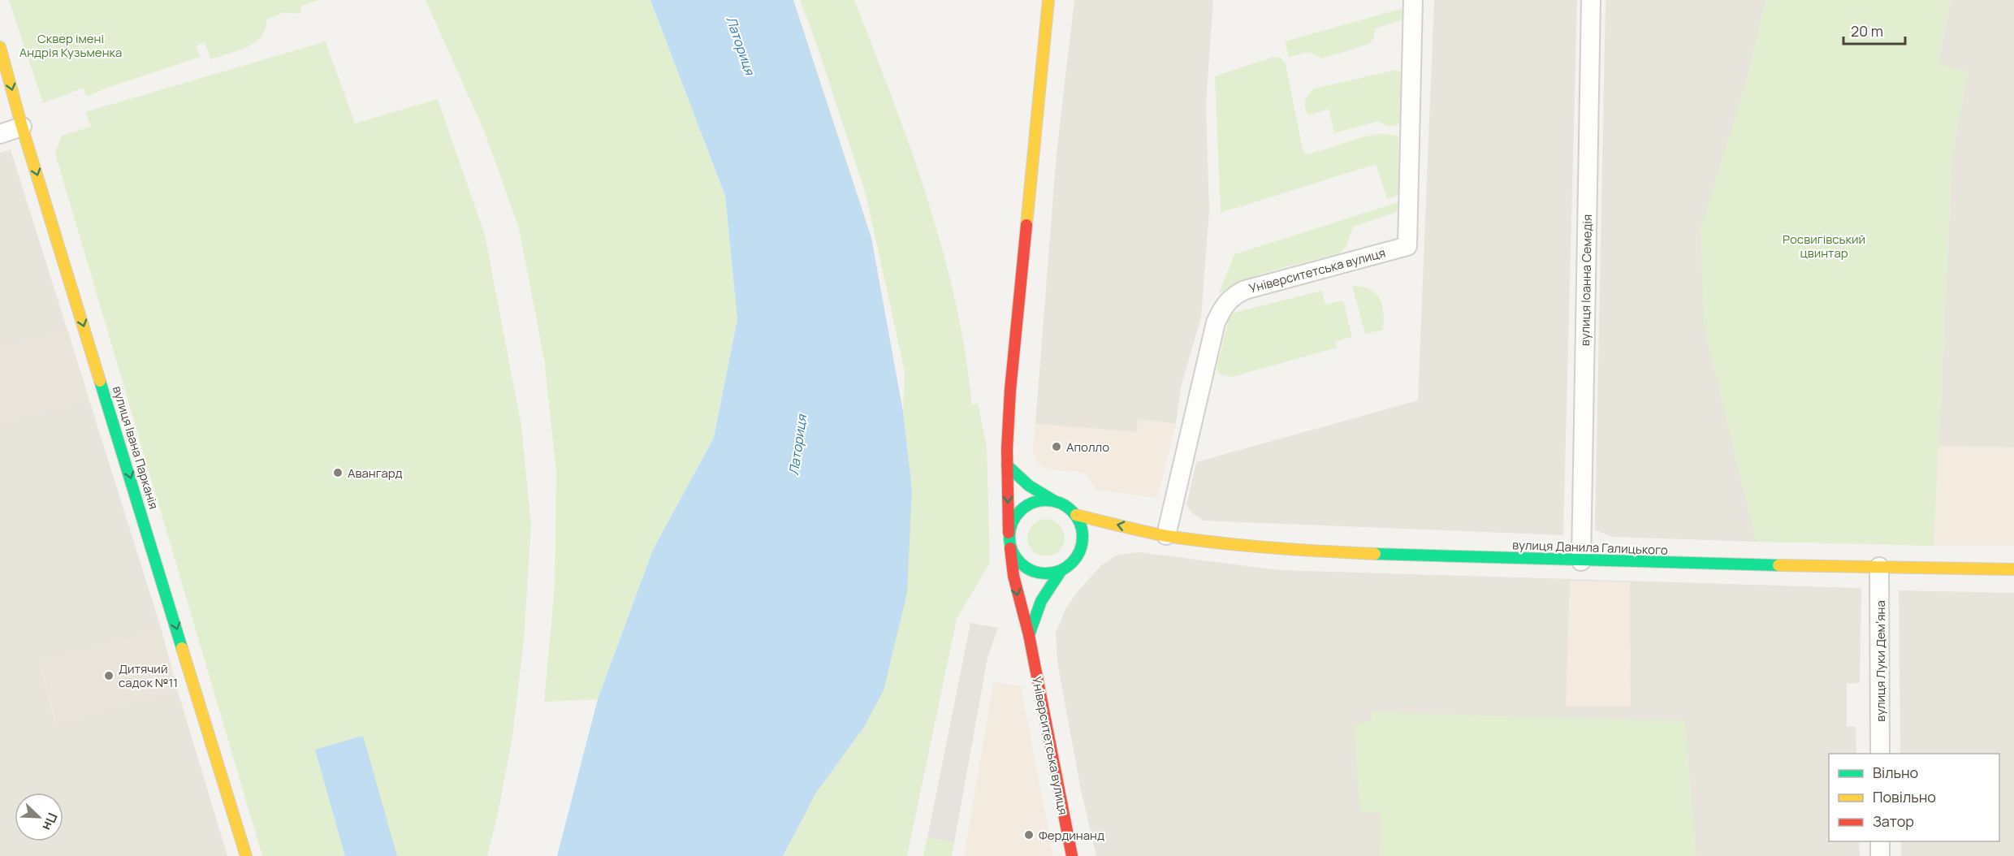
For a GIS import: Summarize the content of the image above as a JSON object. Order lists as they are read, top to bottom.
{
  "streets": {
    "main road": ["Університетська вулиця", "вулиця Івана Парканія", "вулиця Данила Галицького"],
    "street": ["вулиця Іоанна Семедія", "вулиця Луки Демʼяна"]
  },
  "crossings": [
    ["Університетська вулиця", "вулиця Данила Галицького"],
    ["вулиця Іоанна Семедія", "вулиця Данила Галицького"],
    ["вулиця Данила Галицького", "вулиця Луки Демʼяна"]
  ],
  "one_way": ["вулиця Івана Парканія"],
  "water": ["Латориця"],
  "parks": ["Сквер імені Андрія Кузьменка", "Росвигівський цвинтар"],
  "places": [
    "Аполло",
    "Авангард",
    "Дитячий садок №11",
    "Фердинанд"
  ],
  "legend": ["Вільно", "Повільно", "Затор"],
  "scale_bar": "20 m",
  "north": "bottom right"
}
